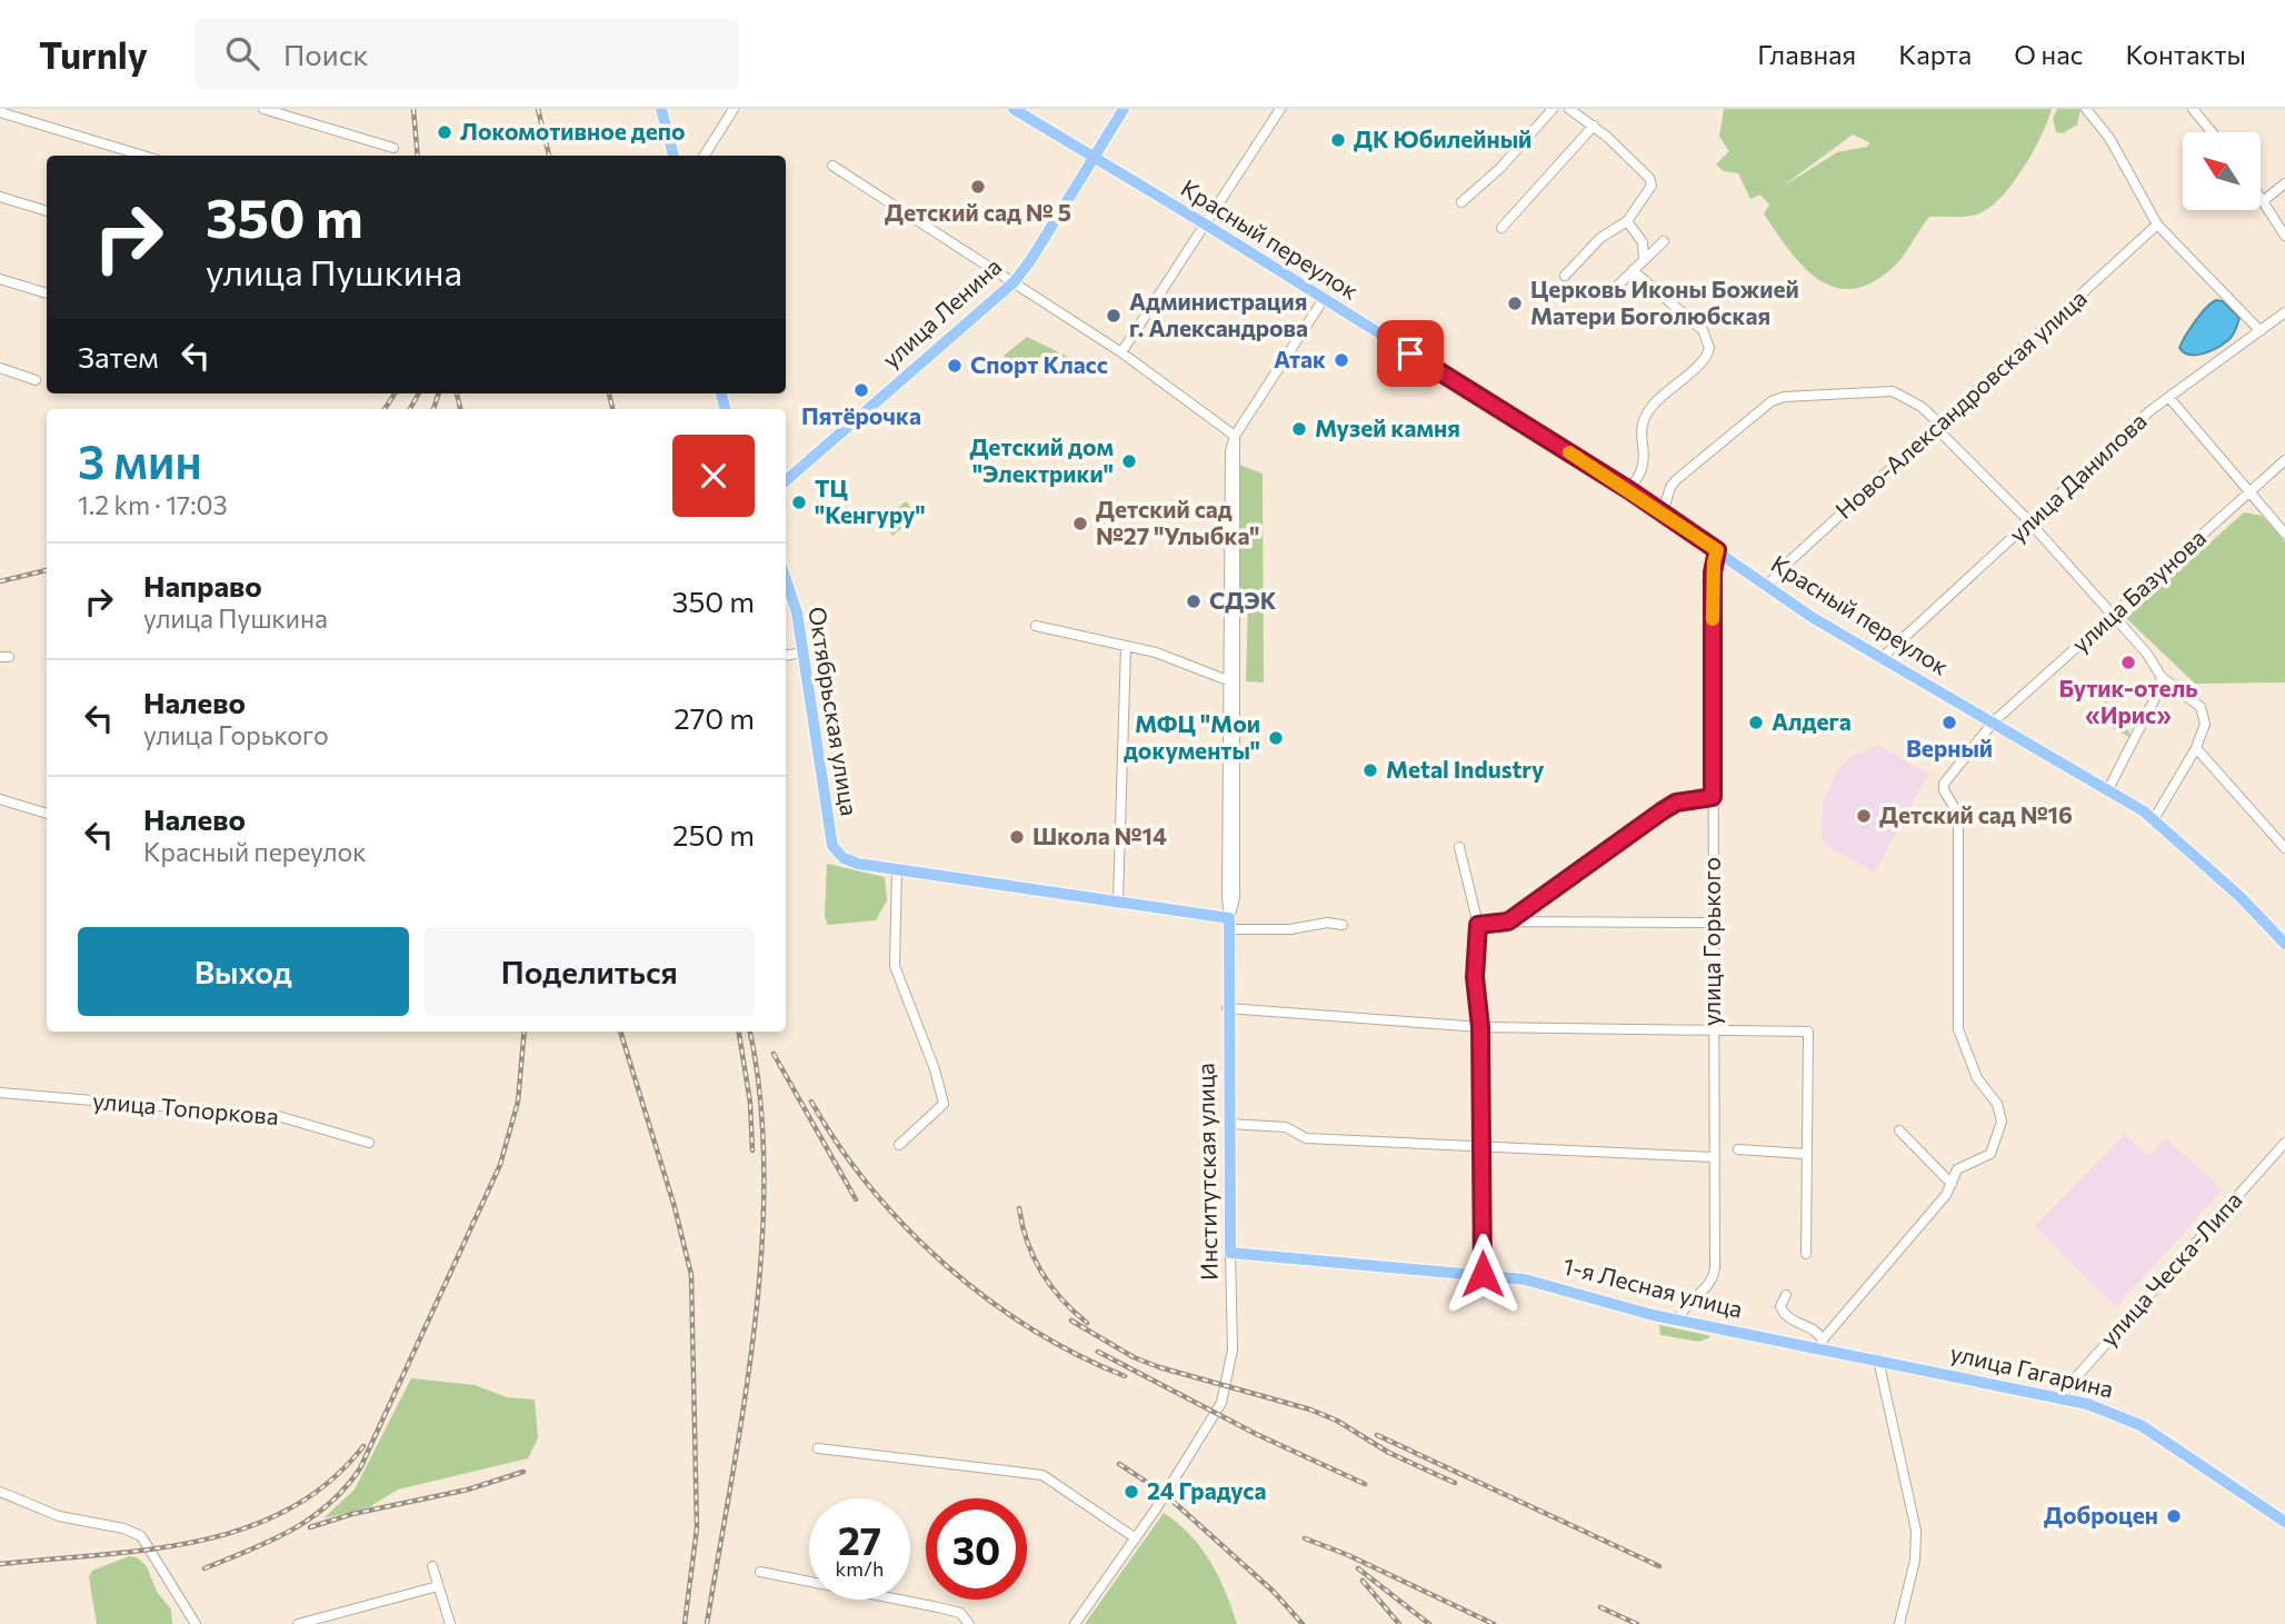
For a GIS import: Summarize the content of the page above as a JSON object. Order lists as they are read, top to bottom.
{
  "streets": {
    "main road": [
      "Красный переулок",
      "улица Ленина",
      "Октябрьская улица",
      "Институтская улица",
      "1-я Лесная улица",
      "улица Гагарина"
    ],
    "street": [
      "Ново-Александровская улица",
      "улица Данилова",
      "улица Базунова",
      "улица Горького",
      "улица Топоркова",
      "улица Ческа-Липа"
    ]
  },
  "crossings": [
    ["Красный переулок", "улица Ленина"],
    ["Красный переулок", "Ново-Александровская улица"],
    ["Красный переулок", "улица Данилова"],
    ["Красный переулок", "улица Базунова"],
    ["Красный переулок", "улица Горького"],
    ["Красный переулок", "Институтская улица"],
    ["улица Горького", "1-я Лесная улица"],
    ["Институтская улица", "1-я Лесная улица"],
    ["улица Ческа-Липа", "улица Гагарина"],
    ["1-я Лесная улица", "улица Гагарина"]
  ],
  "places": [
    "Локомотивное депо",
    "ДК Юбилейный",
    "Детский сад № 5",
    "Церковь Иконы Божией Матери Боголюбская",
    "Администрация г. Александрова",
    "Атак",
    "Спорт Класс",
    "Пятёрочка",
    "Музей камня",
    "Детский дом \"Электрики\"",
    "ТЦ \"Кенгуру\"",
    "Детский сад №27 \"Улыбка\"",
    "СДЭК",
    "Бутик-отель «Ирис»",
    "Алдега",
    "Верный",
    "МФЦ \"Мои документы\"",
    "Metal Industry",
    "Детский сад №16",
    "Школа №14",
    "24 Градуса",
    "Доброцен"
  ],
  "north": "top left",
  "page": {
    "header": "Turnly",
    "search": "Поиск",
    "nav": [
      "Главная",
      "Карта",
      "О нас",
      "Контакты"
    ],
    "turn": ["350 m", "улица Пушкина"],
    "then": "Затем",
    "heading": ["3 мин", "1.2 km · 17:03"],
    "list": [
      {
        "name": "Направо",
        "note": "улица Пушкина",
        "value": "350 m"
      },
      {
        "name": "Налево",
        "note": "улица Горького",
        "value": "270 m"
      },
      {
        "name": "Налево",
        "note": "Красный переулок",
        "value": "250 m"
      }
    ],
    "buttons": ["Выход", "Поделиться"],
    "speed": "27 km/h",
    "limit": "30"
  }
}
